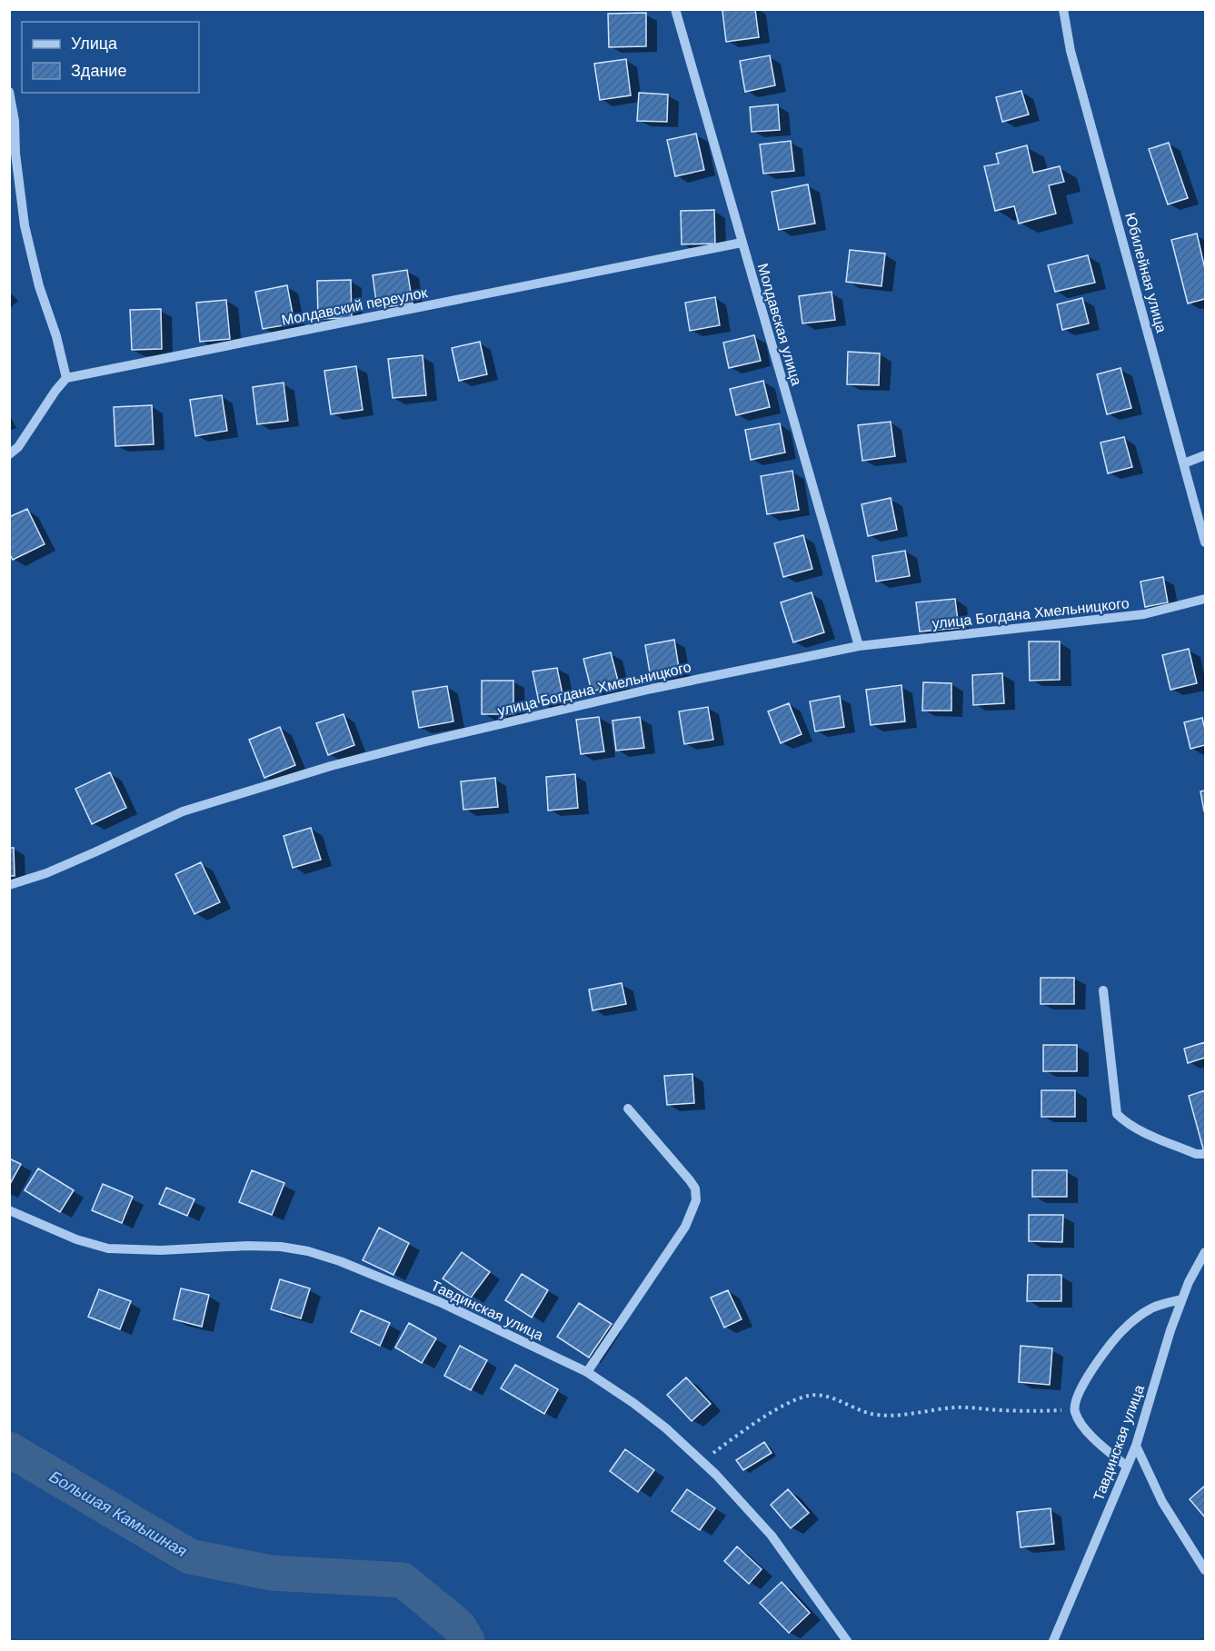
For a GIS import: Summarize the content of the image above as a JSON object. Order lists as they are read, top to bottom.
{
  "streets": {
    "street": [
      "Юбилейная улица",
      "Молдавский переулок",
      "Молдавская улица",
      "улица Богдана Хмельницкого",
      "Тавдинская улица"
    ]
  },
  "crossings": [
    ["Молдавский переулок", "Молдавская улица"],
    ["Молдавская улица", "улица Богдана Хмельницкого"]
  ],
  "water": ["Большая Камышная"],
  "legend": ["Улица", "Здание"]
}
